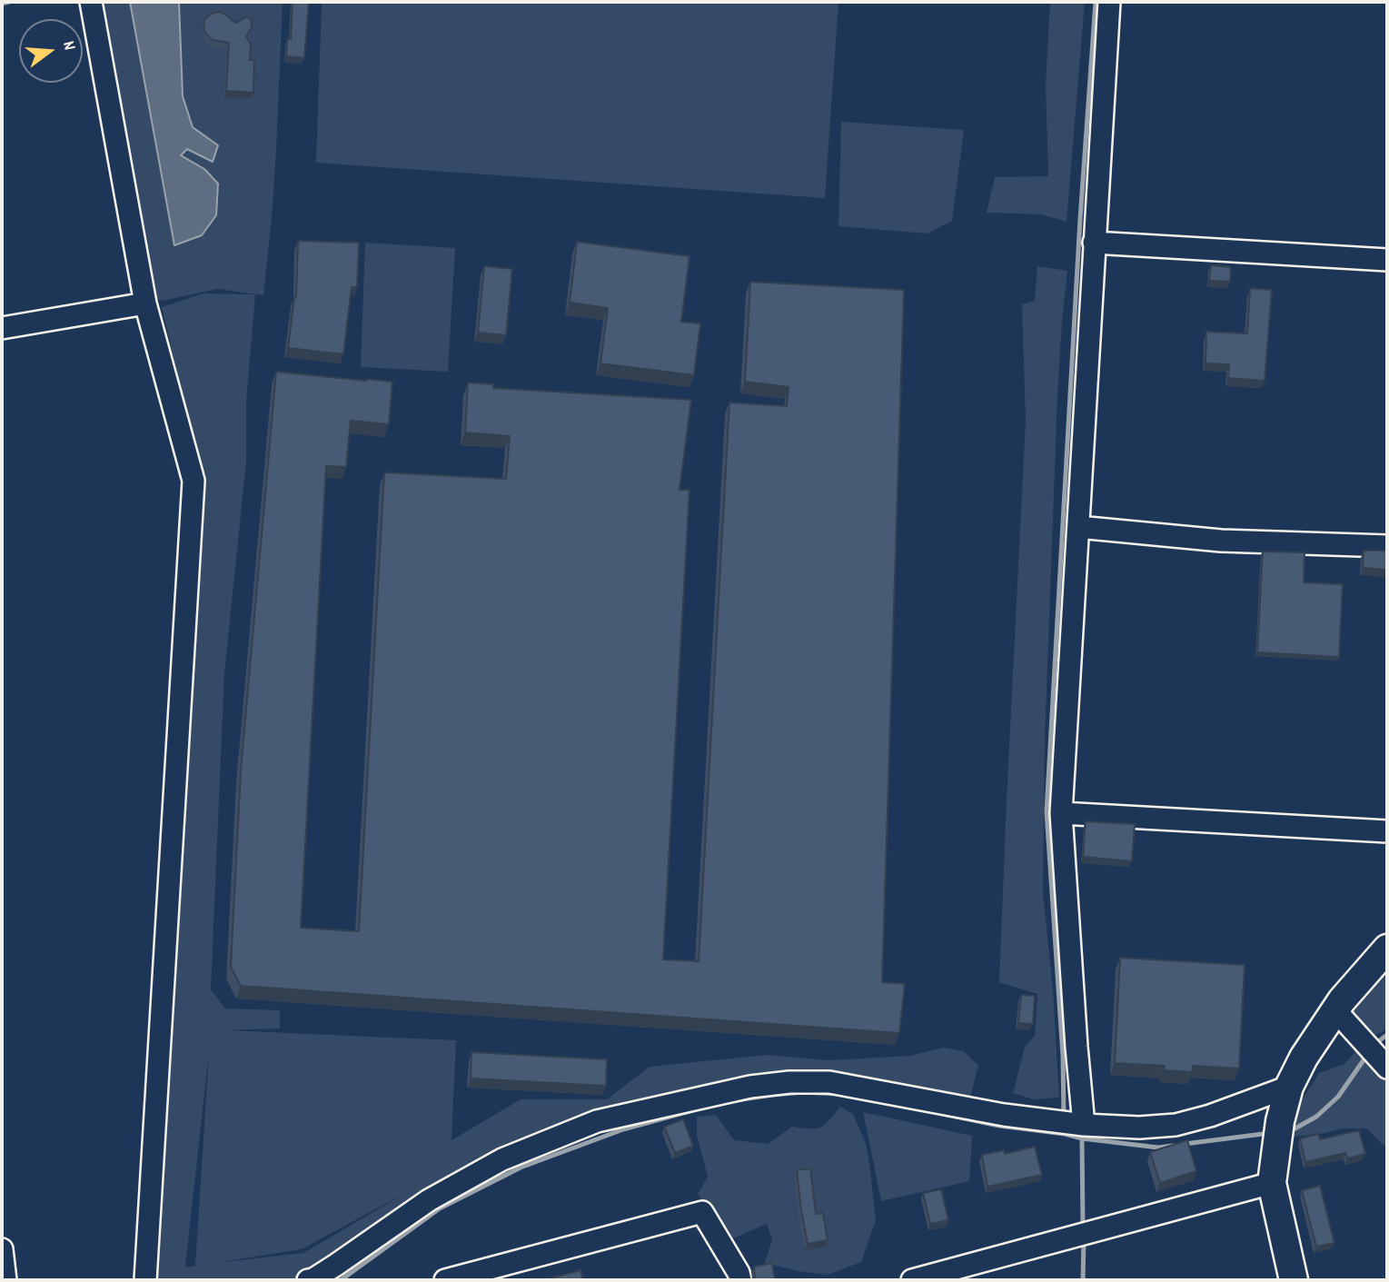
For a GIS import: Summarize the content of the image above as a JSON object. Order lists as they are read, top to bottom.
{
  "north": "right"
}
